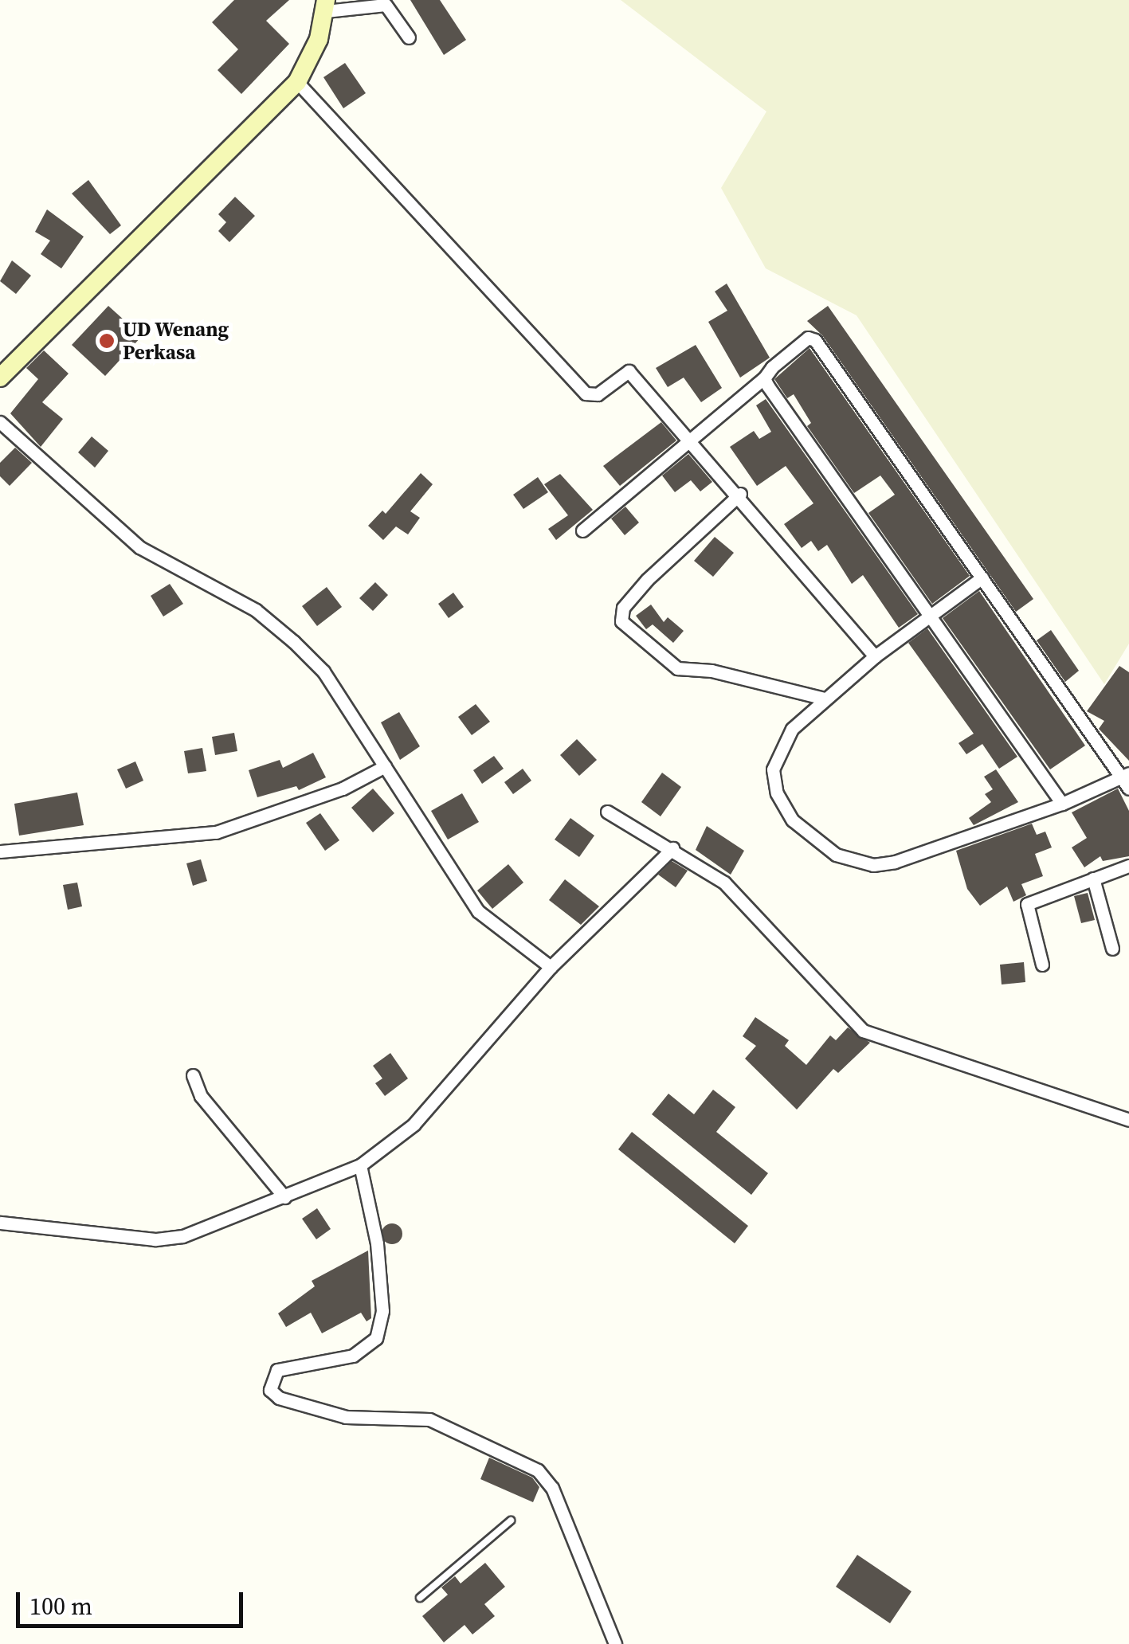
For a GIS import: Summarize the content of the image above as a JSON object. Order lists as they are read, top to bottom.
{
  "places": ["UD Wenang Perkasa"],
  "scale_bar": "100 m"
}
